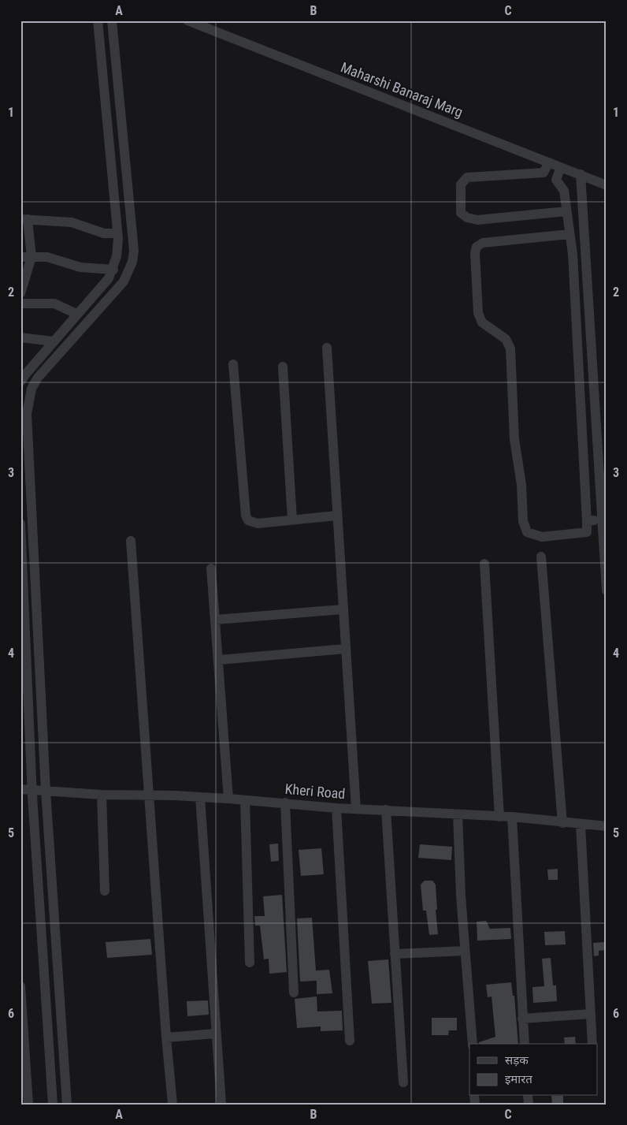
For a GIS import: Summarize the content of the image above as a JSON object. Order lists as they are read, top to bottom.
{
  "streets": {
    "street": ["Maharshi Banaraj Marg", "Kheri Road"]
  },
  "legend": ["सड़क", "इमारत"],
  "grid": {
    "columns": ["A", "B", "C"],
    "rows": [
      "1",
      "2",
      "3",
      "4",
      "5",
      "6"
    ]
  }
}
